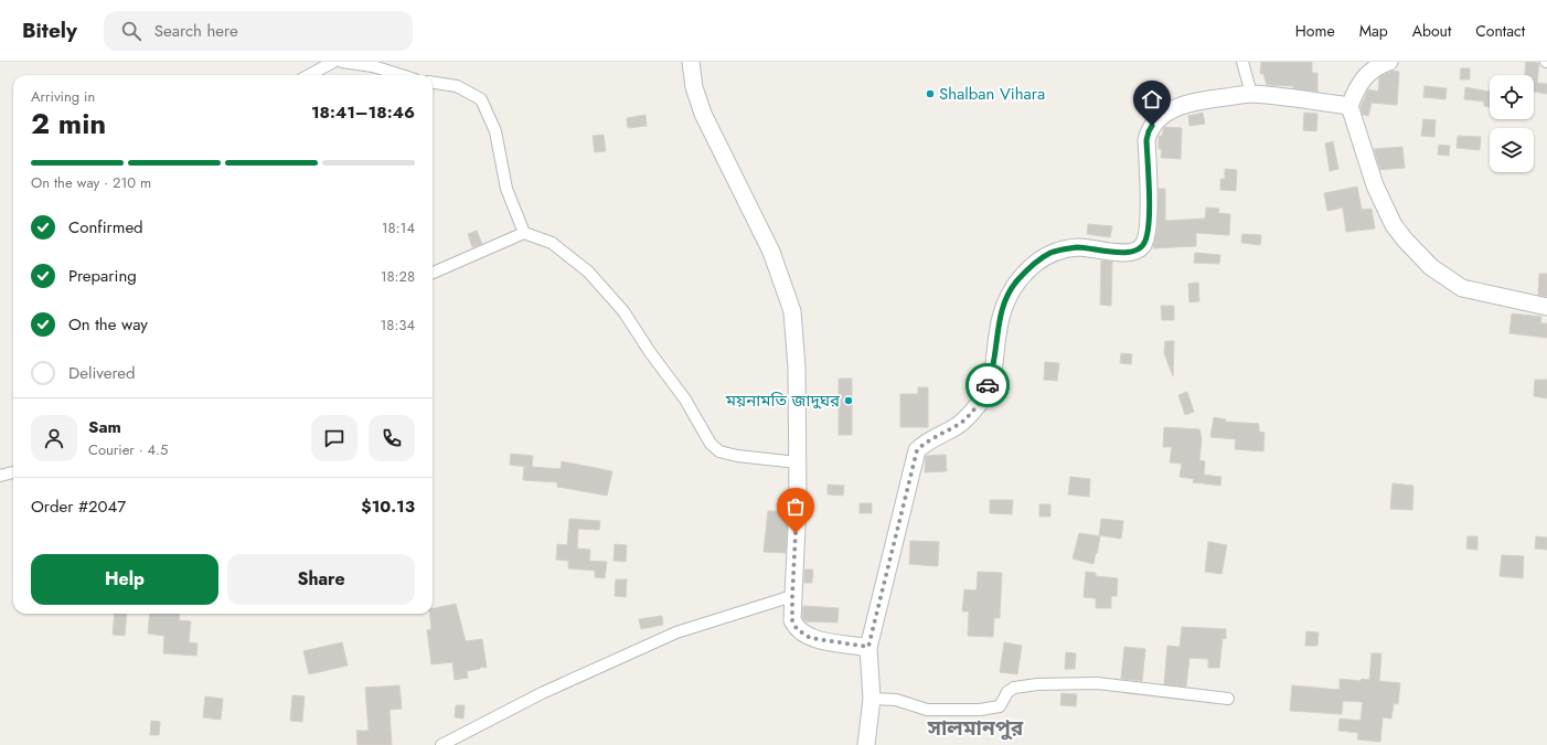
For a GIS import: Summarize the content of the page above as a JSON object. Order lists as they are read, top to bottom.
{
  "districts": ["সালমানপুর"],
  "places": ["Shalban Vihara", "ময়নামতি জাদুঘর"],
  "page": {
    "header": "Bitely",
    "search": "Search here",
    "nav": [
      "Home",
      "Map",
      "About",
      "Contact"
    ],
    "heading": ["2 min", "Arriving in", "18:41–18:46"],
    "panel": [
      "Sam",
      "Courier · 4.5",
      "Order #2047",
      "$10.13"
    ],
    "bar": "On the way · 210 m",
    "list": [
      ["Confirmed", "18:14"],
      ["Preparing", "18:28"],
      ["On the way", "18:34"],
      "Delivered"
    ],
    "buttons": ["Help", "Share"]
  }
}
